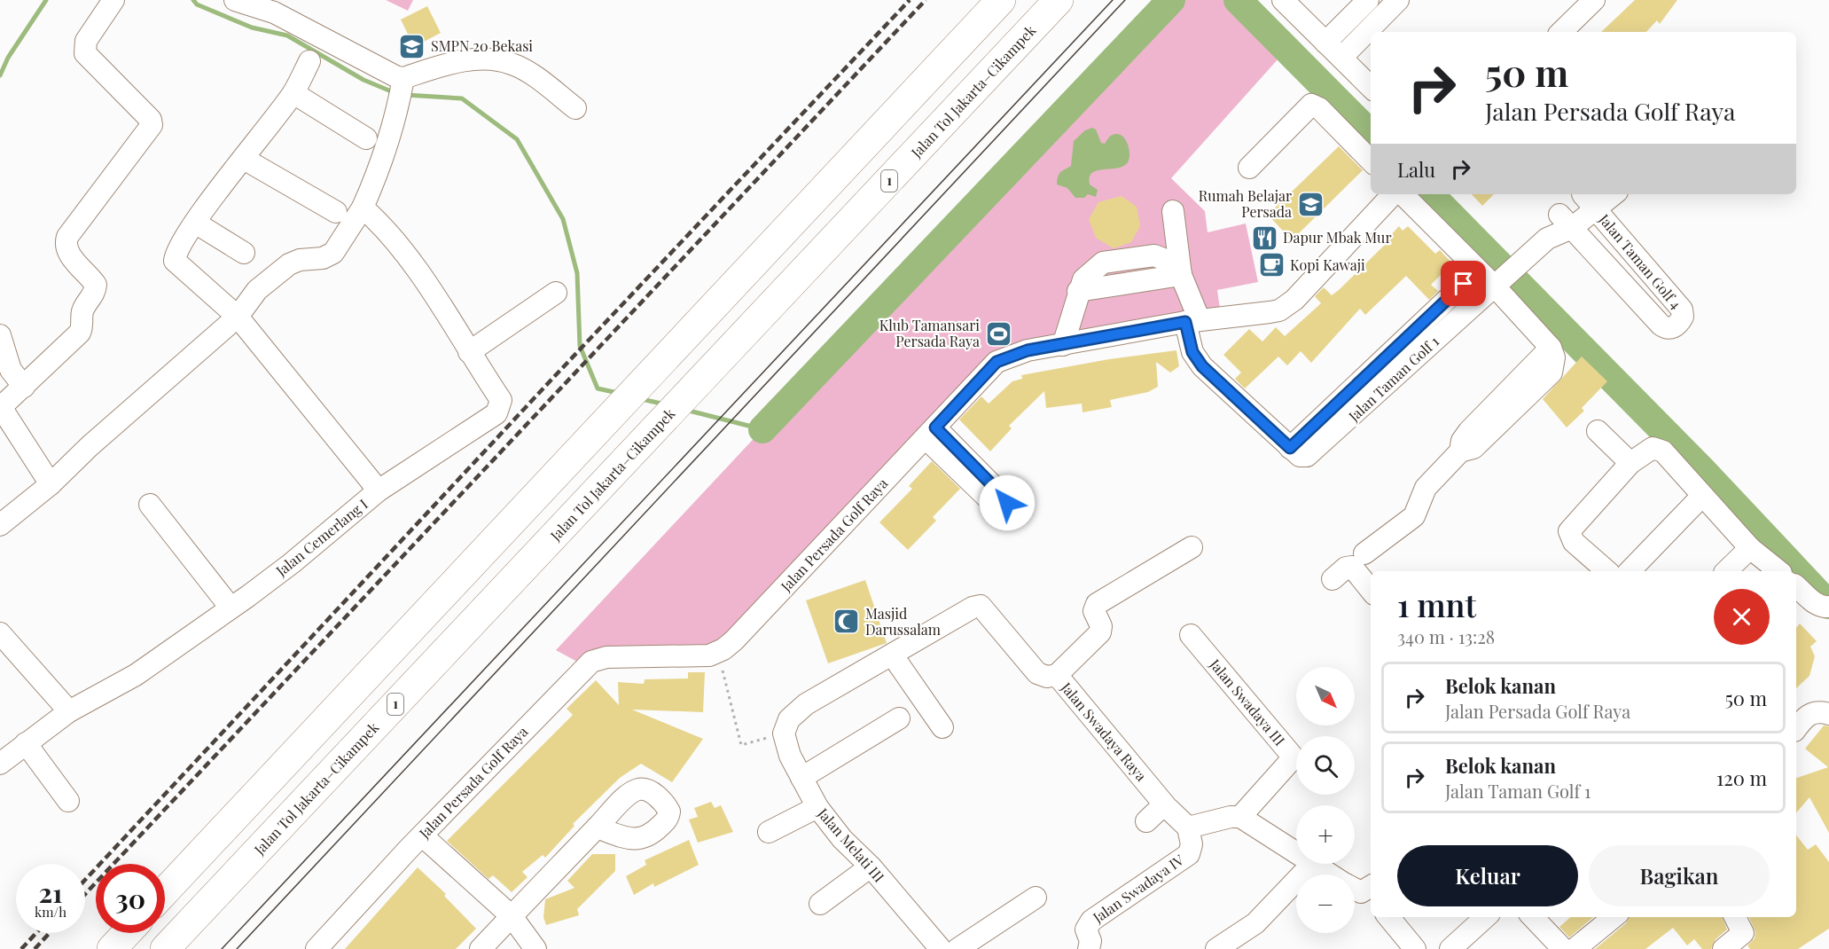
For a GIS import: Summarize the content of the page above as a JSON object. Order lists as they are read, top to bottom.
{
  "streets": {
    "highway": ["Jalan Tol Jakarta–Cikampek", "1"],
    "street": [
      "Jalan Taman Golf 4",
      "Jalan Taman Golf 1",
      "Jalan Persada Golf Raya",
      "Jalan Cemerlang I",
      "Jalan Swadaya III",
      "Jalan Swadaya Raya",
      "Jalan Melati III",
      "Jalan Swadaya IV"
    ]
  },
  "crossings": [
    ["Jalan Swadaya Raya", "Jalan Melati III"],
    ["Jalan Swadaya Raya", "Jalan Swadaya IV"]
  ],
  "places": {
    "school or university": ["SMPN 20 Bekasi", "Rumah Belajar Persada"],
    "restaurant": ["Dapur Mbak Mur"],
    "cafe": ["Kopi Kawaji"],
    "sports": ["Klub Tamansari Persada Raya"],
    "mosque": ["Masjid Darussalam"]
  },
  "north": "bottom right",
  "page": {
    "turn": ["50 m", "Jalan Persada Golf Raya"],
    "then": "Lalu",
    "heading": ["1 mnt", "340 m · 13:28"],
    "list": [
      {
        "name": "Belok kanan",
        "note": "Jalan Persada Golf Raya",
        "value": "50 m"
      },
      {
        "name": "Belok kanan",
        "note": "Jalan Taman Golf 1",
        "value": "120 m"
      }
    ],
    "map_buttons": ["+", "−"],
    "buttons": ["Keluar", "Bagikan"],
    "speed": "21 km/h",
    "limit": "30"
  }
}
